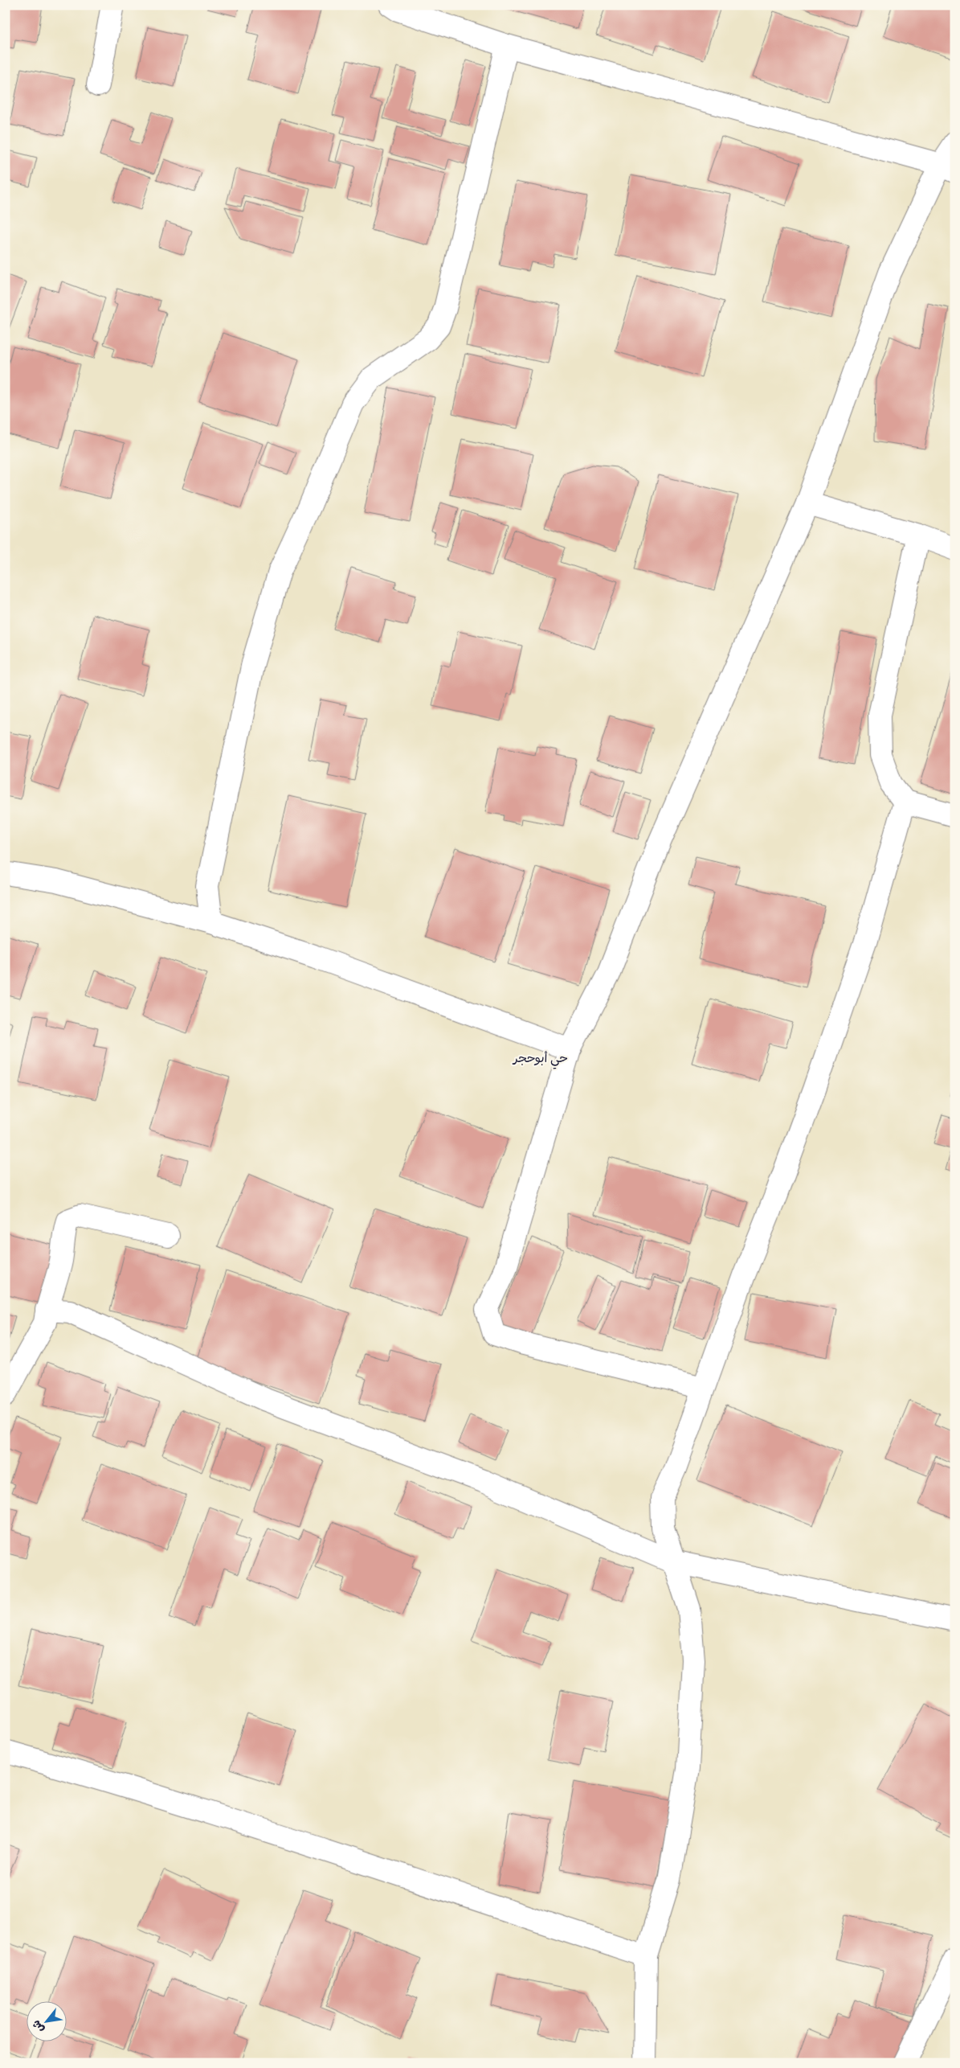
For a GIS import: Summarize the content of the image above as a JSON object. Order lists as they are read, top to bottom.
{
  "districts": ["حي أبوحجر"],
  "north": "bottom left"
}
